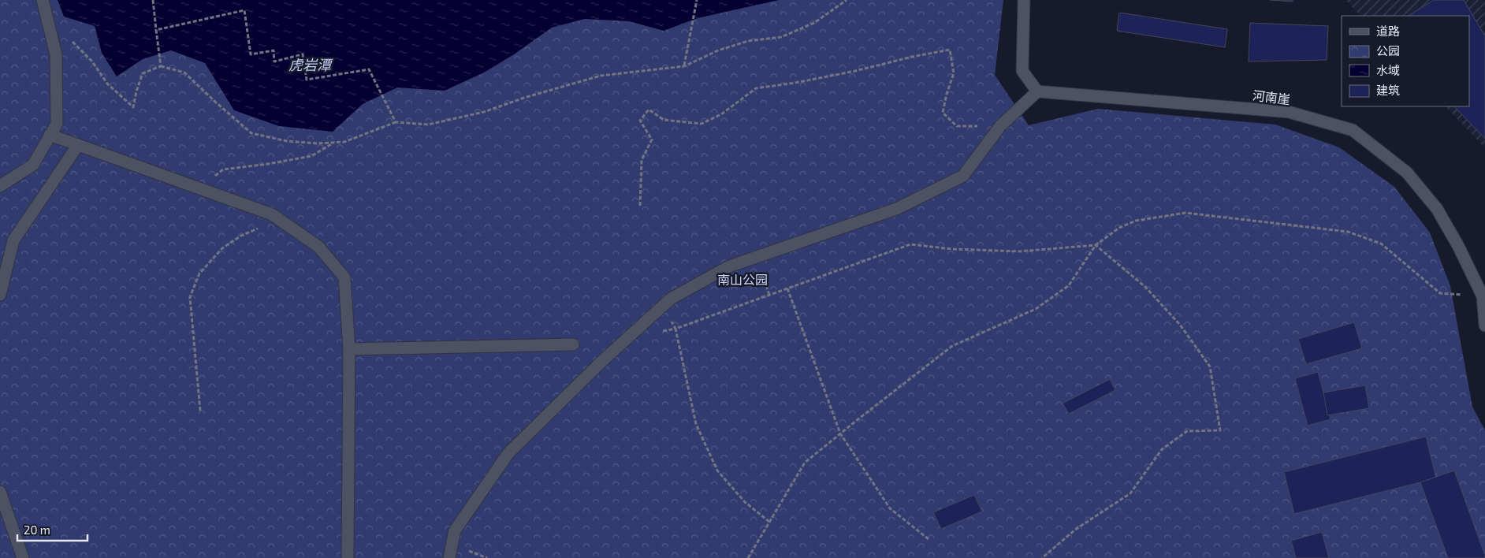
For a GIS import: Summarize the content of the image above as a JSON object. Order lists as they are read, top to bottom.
{
  "streets": {
    "street": ["河南崖"]
  },
  "water": ["虎岩潭"],
  "parks": ["南山公园"],
  "legend": [
    "道路",
    "公园",
    "水域",
    "建筑"
  ],
  "scale_bar": "20 m"
}
